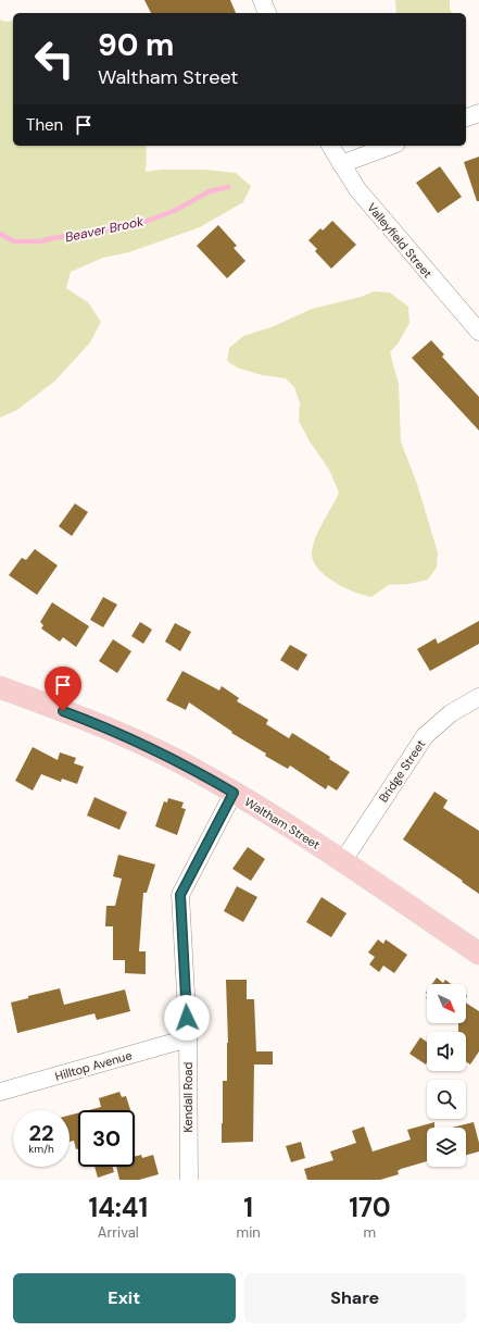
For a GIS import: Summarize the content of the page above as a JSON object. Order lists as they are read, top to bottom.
{
  "streets": {
    "main road": ["Waltham Street"],
    "street": [
      "Valleyfield Street",
      "Bridge Street",
      "Hilltop Avenue",
      "Kendall Road"
    ]
  },
  "crossings": [
    ["Bridge Street", "Waltham Street"],
    ["Waltham Street", "Kendall Road"],
    ["Hilltop Avenue", "Kendall Road"]
  ],
  "water": ["Beaver Brook"],
  "north": "bottom right",
  "page": {
    "turn": ["90 m", "Waltham Street"],
    "then": "Then",
    "speed": "22 km/h",
    "limit": "30",
    "eta": [
      "14:41",
      "Arrival",
      "1",
      "min",
      "170",
      "m"
    ],
    "buttons": ["Exit", "Share"]
  }
}
